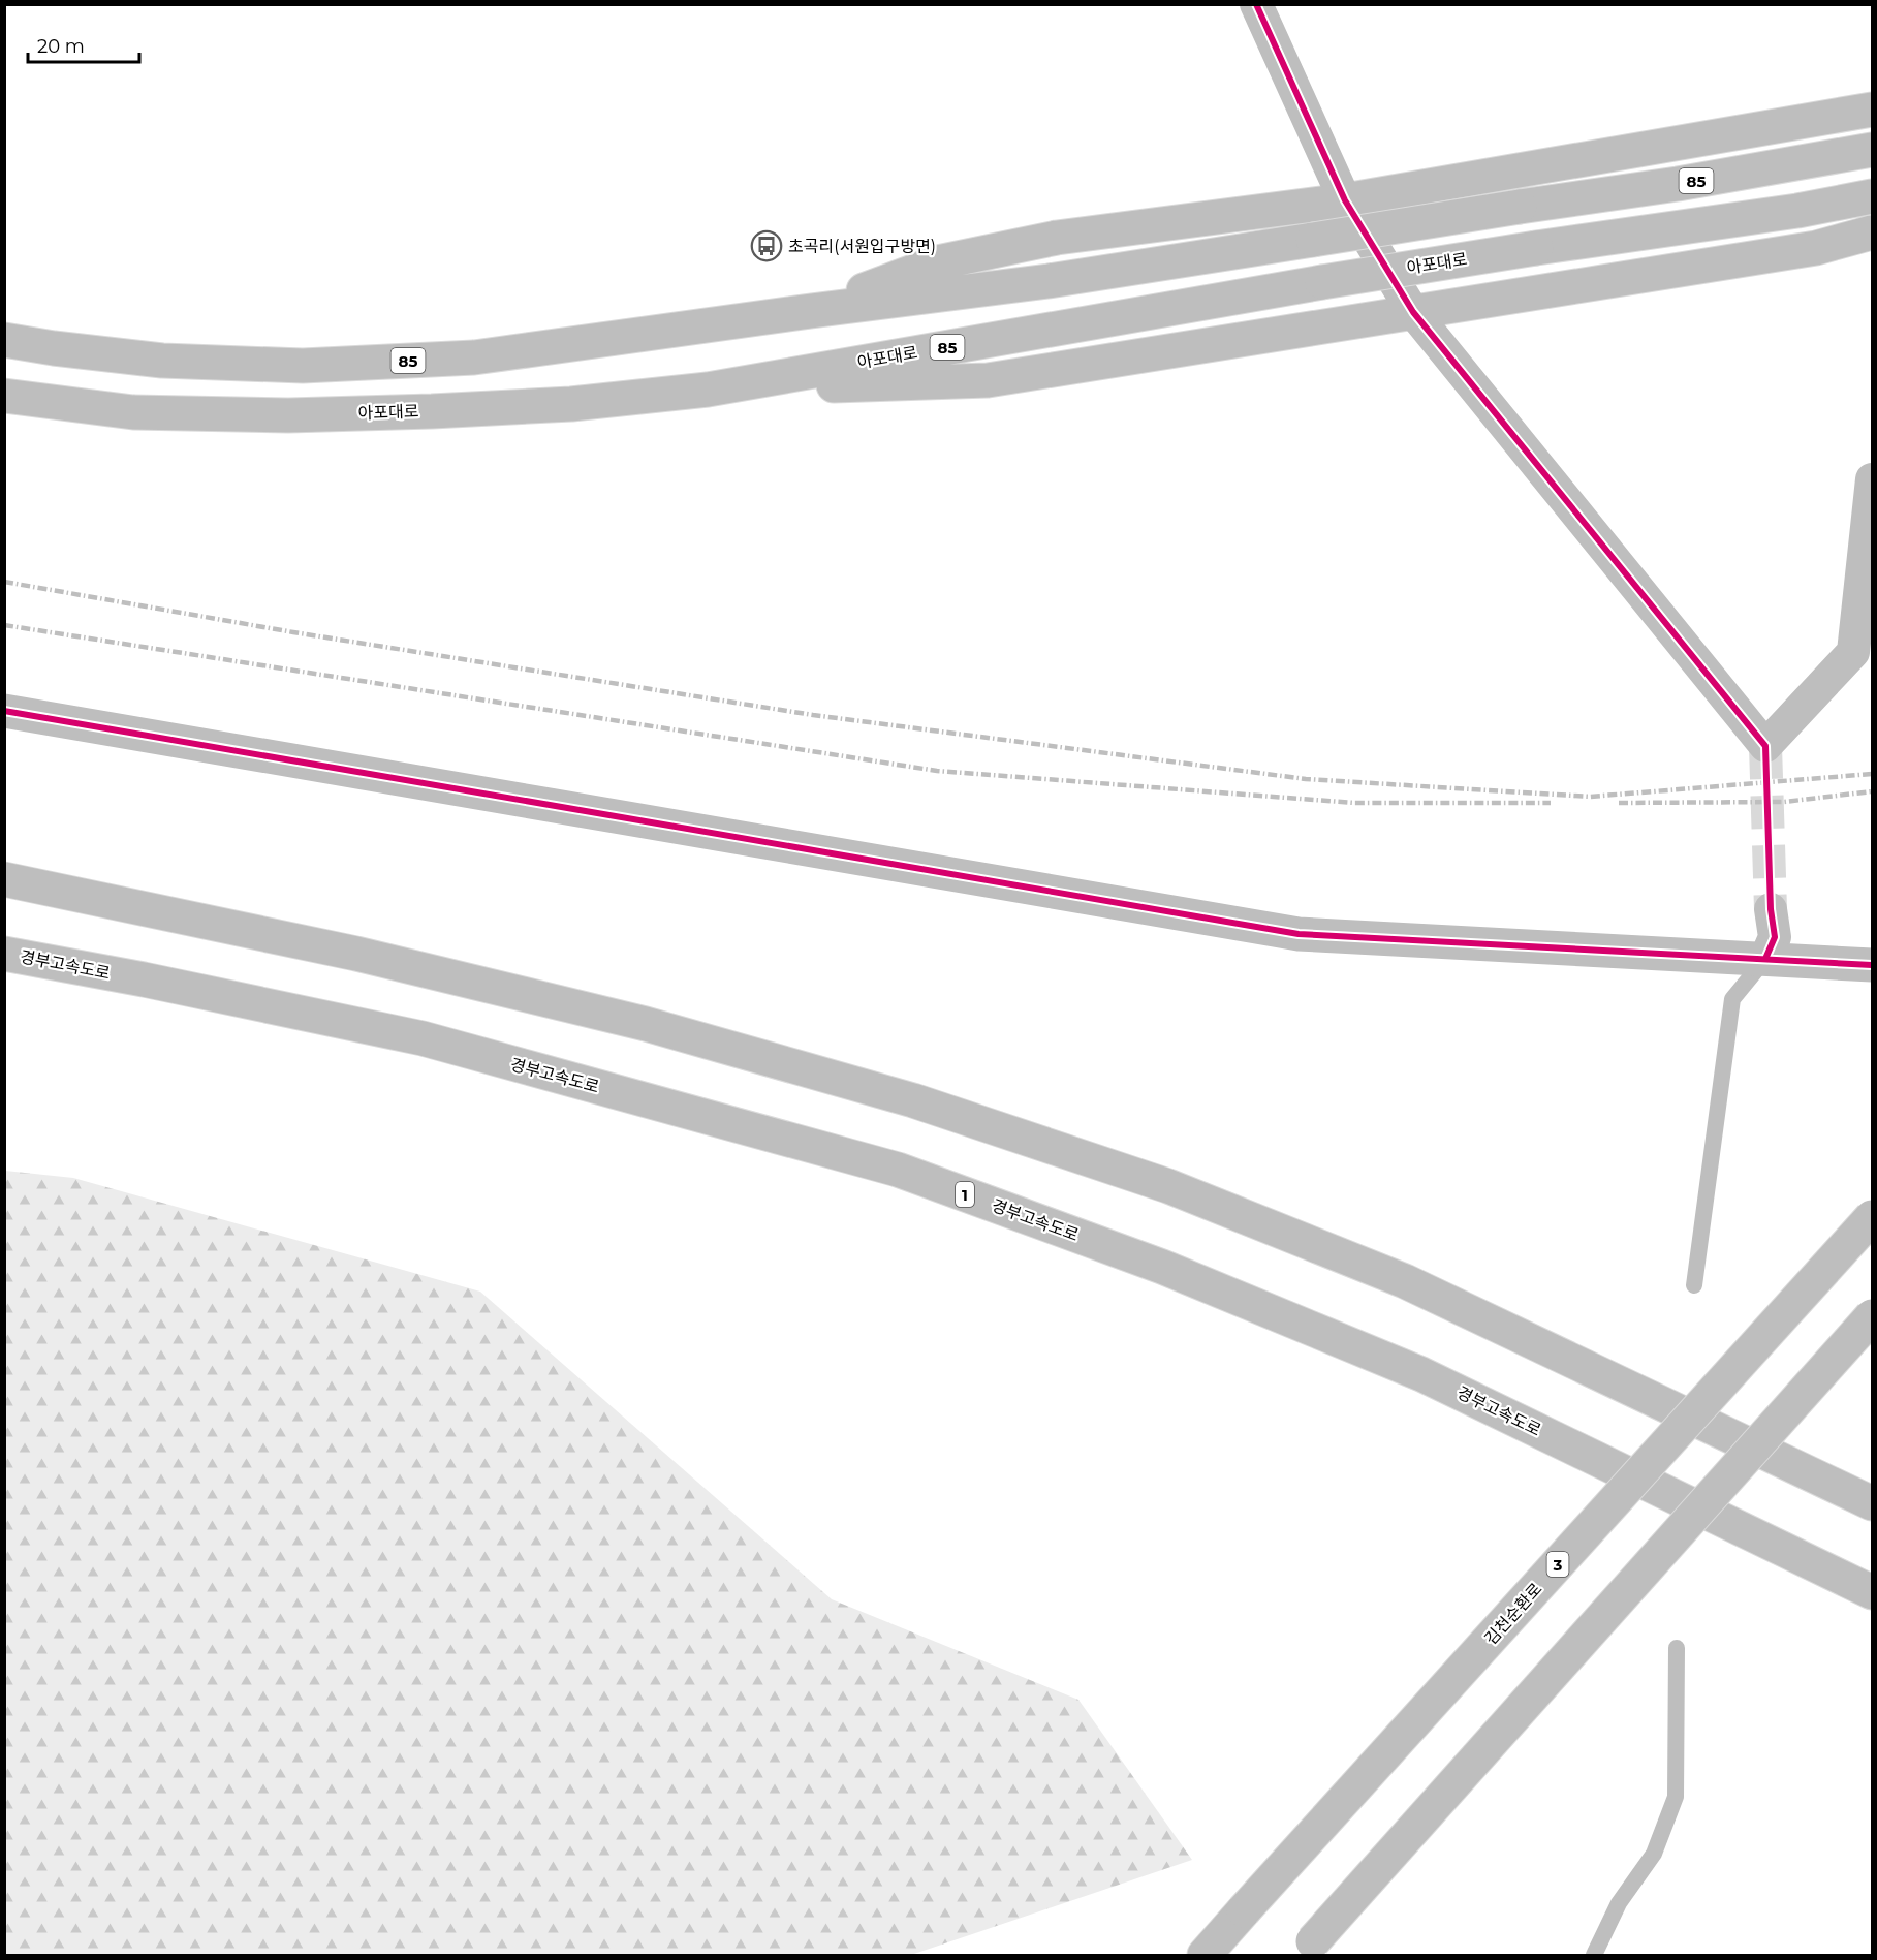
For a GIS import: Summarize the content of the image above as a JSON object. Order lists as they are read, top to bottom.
{
  "streets": {
    "main road": [
      "85",
      "아포대로",
      "경부고속도로",
      "1",
      "3",
      "김천순환로"
    ]
  },
  "places": {
    "bus stop": ["초곡리(서원입구방면)"]
  },
  "scale_bar": "20 m"
}
